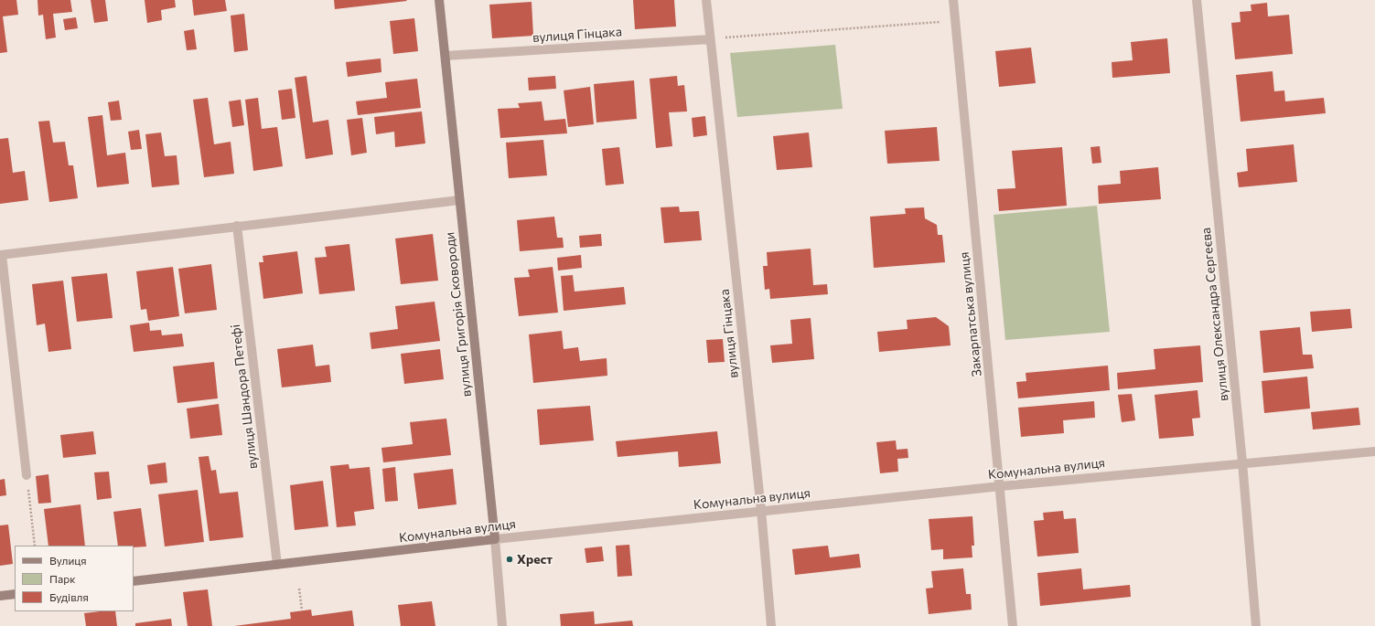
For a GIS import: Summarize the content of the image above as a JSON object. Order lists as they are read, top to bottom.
{
  "streets": {
    "main road": ["вулиця Григорія Сковороди", "Комунальна вулиця"],
    "street": [
      "вулиця Гінцака",
      "Закарпатська вулиця",
      "вулиця Олександра Сергеєва",
      "вулиця Шандора Петефі"
    ]
  },
  "crossings": [
    ["вулиця Гінцака", "вулиця Григорія Сковороди"],
    ["вулиця Гінцака", "Комунальна вулиця"],
    ["вулиця Григорія Сковороди", "Комунальна вулиця"],
    ["Закарпатська вулиця", "Комунальна вулиця"],
    ["вулиця Олександра Сергеєва", "Комунальна вулиця"],
    ["вулиця Шандора Петефі", "Комунальна вулиця"]
  ],
  "places": ["Хрест"],
  "legend": ["Вулиця", "Парк", "Будівля"]
}
